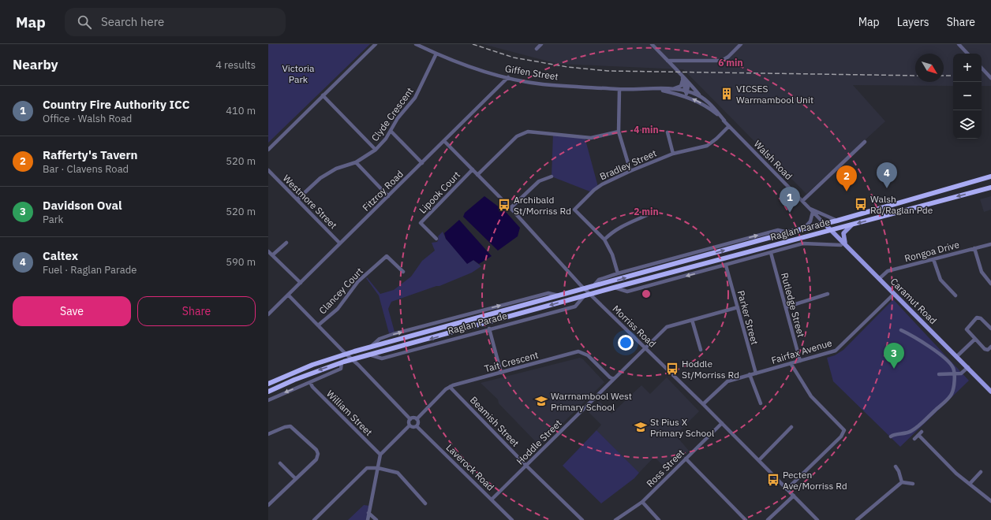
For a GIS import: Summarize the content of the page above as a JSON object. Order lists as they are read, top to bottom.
{
  "streets": {
    "highway": ["Raglan Parade"],
    "main road": ["Caramut Road"],
    "street": [
      "Giffen Street",
      "Clyde Crescent",
      "Walsh Road",
      "Bradley Street",
      "Fitzroy Road",
      "Lipook Court",
      "Westmore Street",
      "Rongoa Drive",
      "Clancey Court",
      "Rutledge Street",
      "Parker Street",
      "Morriss Road",
      "Fairfax Avenue",
      "Tait Crescent",
      "William Street",
      "Beamish Street",
      "Hoddle Street",
      "Laverock Road",
      "Ross Street"
    ]
  },
  "crossings": [
    ["Giffen Street", "Clyde Crescent"],
    ["Giffen Street", "Walsh Road"],
    ["Giffen Street", "Fitzroy Road"],
    ["Clyde Crescent", "Westmore Street"],
    ["Walsh Road", "Bradley Street"],
    ["Walsh Road", "Raglan Parade"],
    ["Walsh Road", "Caramut Road"],
    ["Bradley Street", "Raglan Parade"],
    ["Fitzroy Road", "Westmore Street"],
    ["Fitzroy Road", "Morriss Road"],
    ["Lipook Court", "Morriss Road"],
    ["Raglan Parade", "Caramut Road"],
    ["Raglan Parade", "Rutledge Street"],
    ["Raglan Parade", "Parker Street"],
    ["Raglan Parade", "Morriss Road"],
    ["Rongoa Drive", "Caramut Road"],
    ["Caramut Road", "Fairfax Avenue"],
    ["Rutledge Street", "Fairfax Avenue"],
    ["Parker Street", "Fairfax Avenue"],
    ["Parker Street", "Hoddle Street"],
    ["Morriss Road", "Fairfax Avenue"],
    ["Morriss Road", "Hoddle Street"],
    ["Morriss Road", "Ross Street"],
    ["Tait Crescent", "Beamish Street"],
    ["Tait Crescent", "Hoddle Street"],
    ["Tait Crescent", "Laverock Road"],
    ["Beamish Street", "Hoddle Street"],
    ["Hoddle Street", "Laverock Road"]
  ],
  "parks": ["Victoria Park"],
  "places": {
    "building": ["VICSES Warrnambool Unit"],
    "bus stop": [
      "Walsh Rd/Raglan Pde",
      "Archibald St/Morriss Rd",
      "Hoddle St/Morriss Rd",
      "Pecten Ave/Morriss Rd"
    ],
    "school or university": ["Warrnambool West Primary School", "St Pius X Primary School"]
  },
  "north": "bottom right",
  "page": {
    "header": "Map",
    "search": "Search here",
    "nav": ["Map", "Layers", "Share"],
    "heading": ["Nearby", "4 results"],
    "map_buttons": ["+", "−"],
    "list": [
      {
        "mark": "1",
        "name": "Country Fire Authority ICC",
        "note": "Office · Walsh Road",
        "value": "410 m"
      },
      {
        "mark": "2",
        "name": "Rafferty's Tavern",
        "note": "Bar · Clavens Road",
        "value": "520 m"
      },
      {
        "mark": "3",
        "name": "Davidson Oval",
        "note": "Park",
        "value": "520 m"
      },
      {
        "mark": "4",
        "name": "Caltex",
        "note": "Fuel · Raglan Parade",
        "value": "590 m"
      }
    ],
    "pins": [
      "4",
      "2",
      "1",
      "3"
    ],
    "buttons": ["Save", "Share"]
  },
  "rings": ["6 min", "4 min", "2 min"]
}
